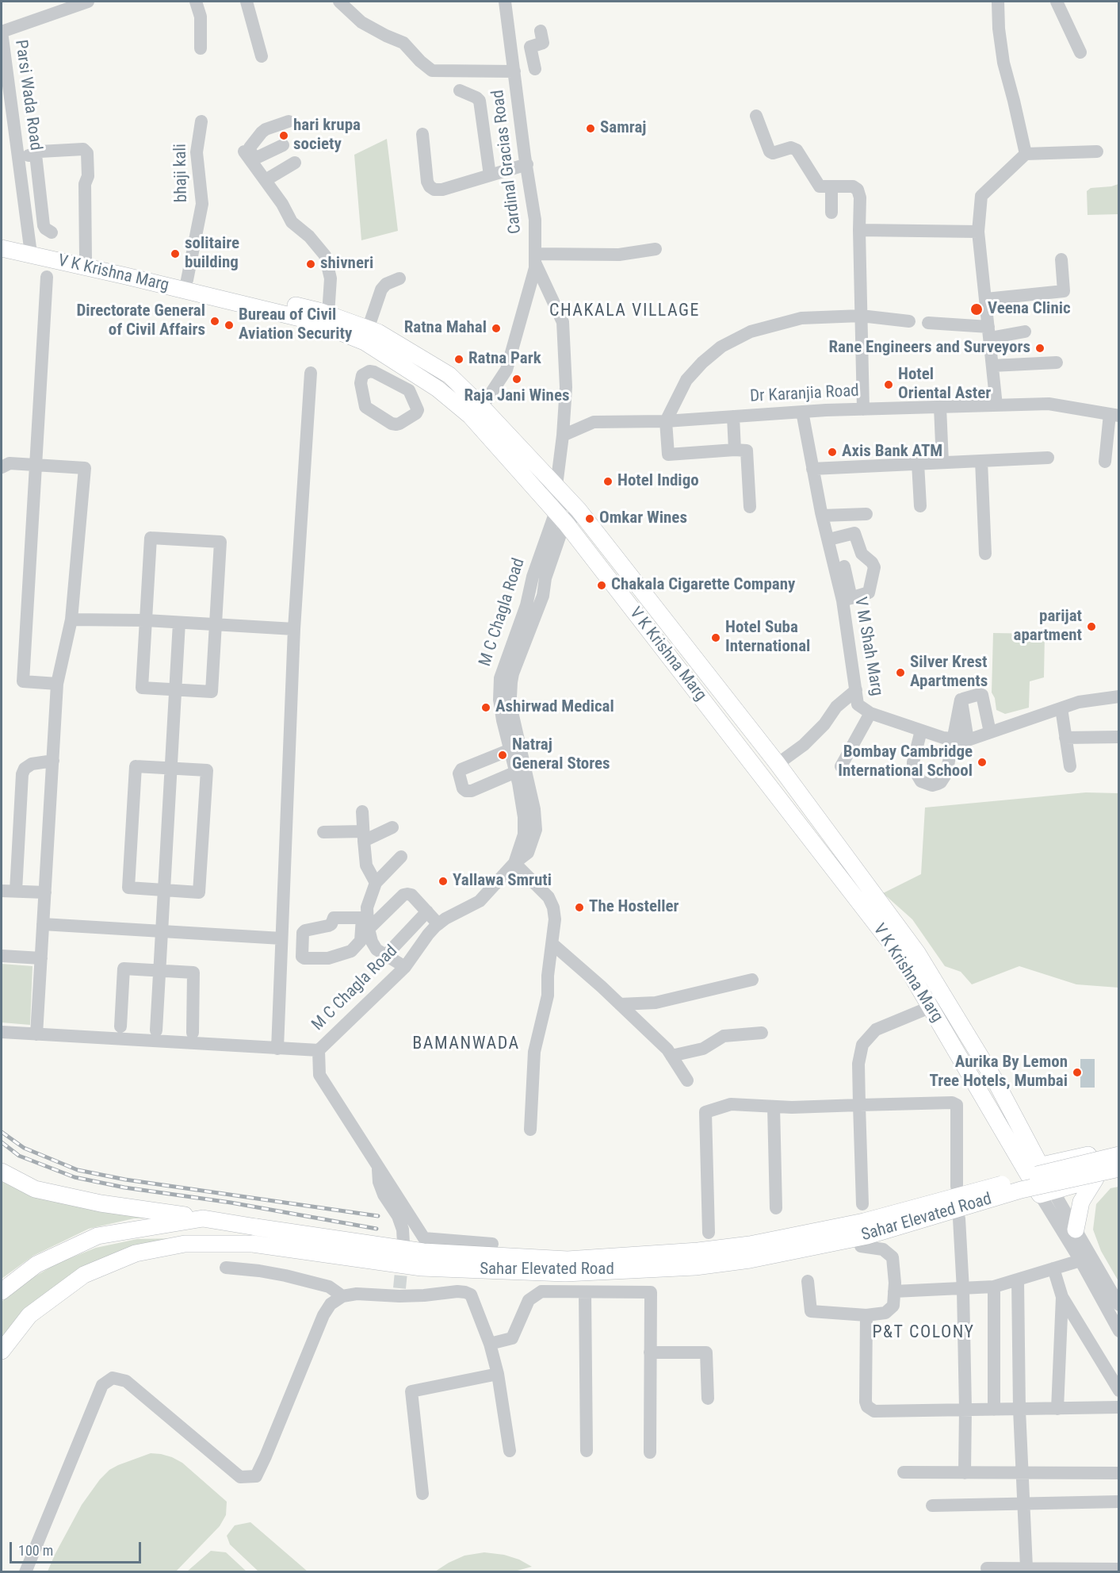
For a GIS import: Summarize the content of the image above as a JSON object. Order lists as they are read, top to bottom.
{
  "streets": {
    "main road": ["V K Krishna Marg", "Sahar Elevated Road"],
    "street": [
      "Parsi Wada Road",
      "Cardinal Gracias Road",
      "bhaji kali",
      "Dr Karanjia Road",
      "M C Chagla Road",
      "V M Shah Marg"
    ]
  },
  "crossings": [
    ["Parsi Wada Road", "V K Krishna Marg"],
    ["Cardinal Gracias Road", "V K Krishna Marg"],
    ["bhaji kali", "V K Krishna Marg"],
    ["V K Krishna Marg", "M C Chagla Road"],
    ["Dr Karanjia Road", "V M Shah Marg"]
  ],
  "districts": ["CHAKALA VILLAGE", "BAMANWADA", "P&T COLONY"],
  "places": [
    "Samraj",
    "hari krupa society",
    "solitaire building",
    "shivneri",
    "Veena Clinic",
    "Directorate General of Civil Affairs",
    "Bureau of Civil Aviation Security",
    "Ratna Mahal",
    "Rane Engineers and Surveyors",
    "Ratna Park",
    "Raja Jani Wines",
    "Hotel Oriental Aster",
    "Axis Bank ATM",
    "Hotel Indigo",
    "Omkar Wines",
    "Chakala Cigarette Company",
    "parijat apartment",
    "Hotel Suba International",
    "Silver Krest Apartments",
    "Ashirwad Medical",
    "Natraj General Stores",
    "Bombay Cambridge International School",
    "Yallawa Smruti",
    "The Hosteller",
    "Aurika By Lemon Tree Hotels, Mumbai"
  ],
  "scale_bar": "100 m"
}
